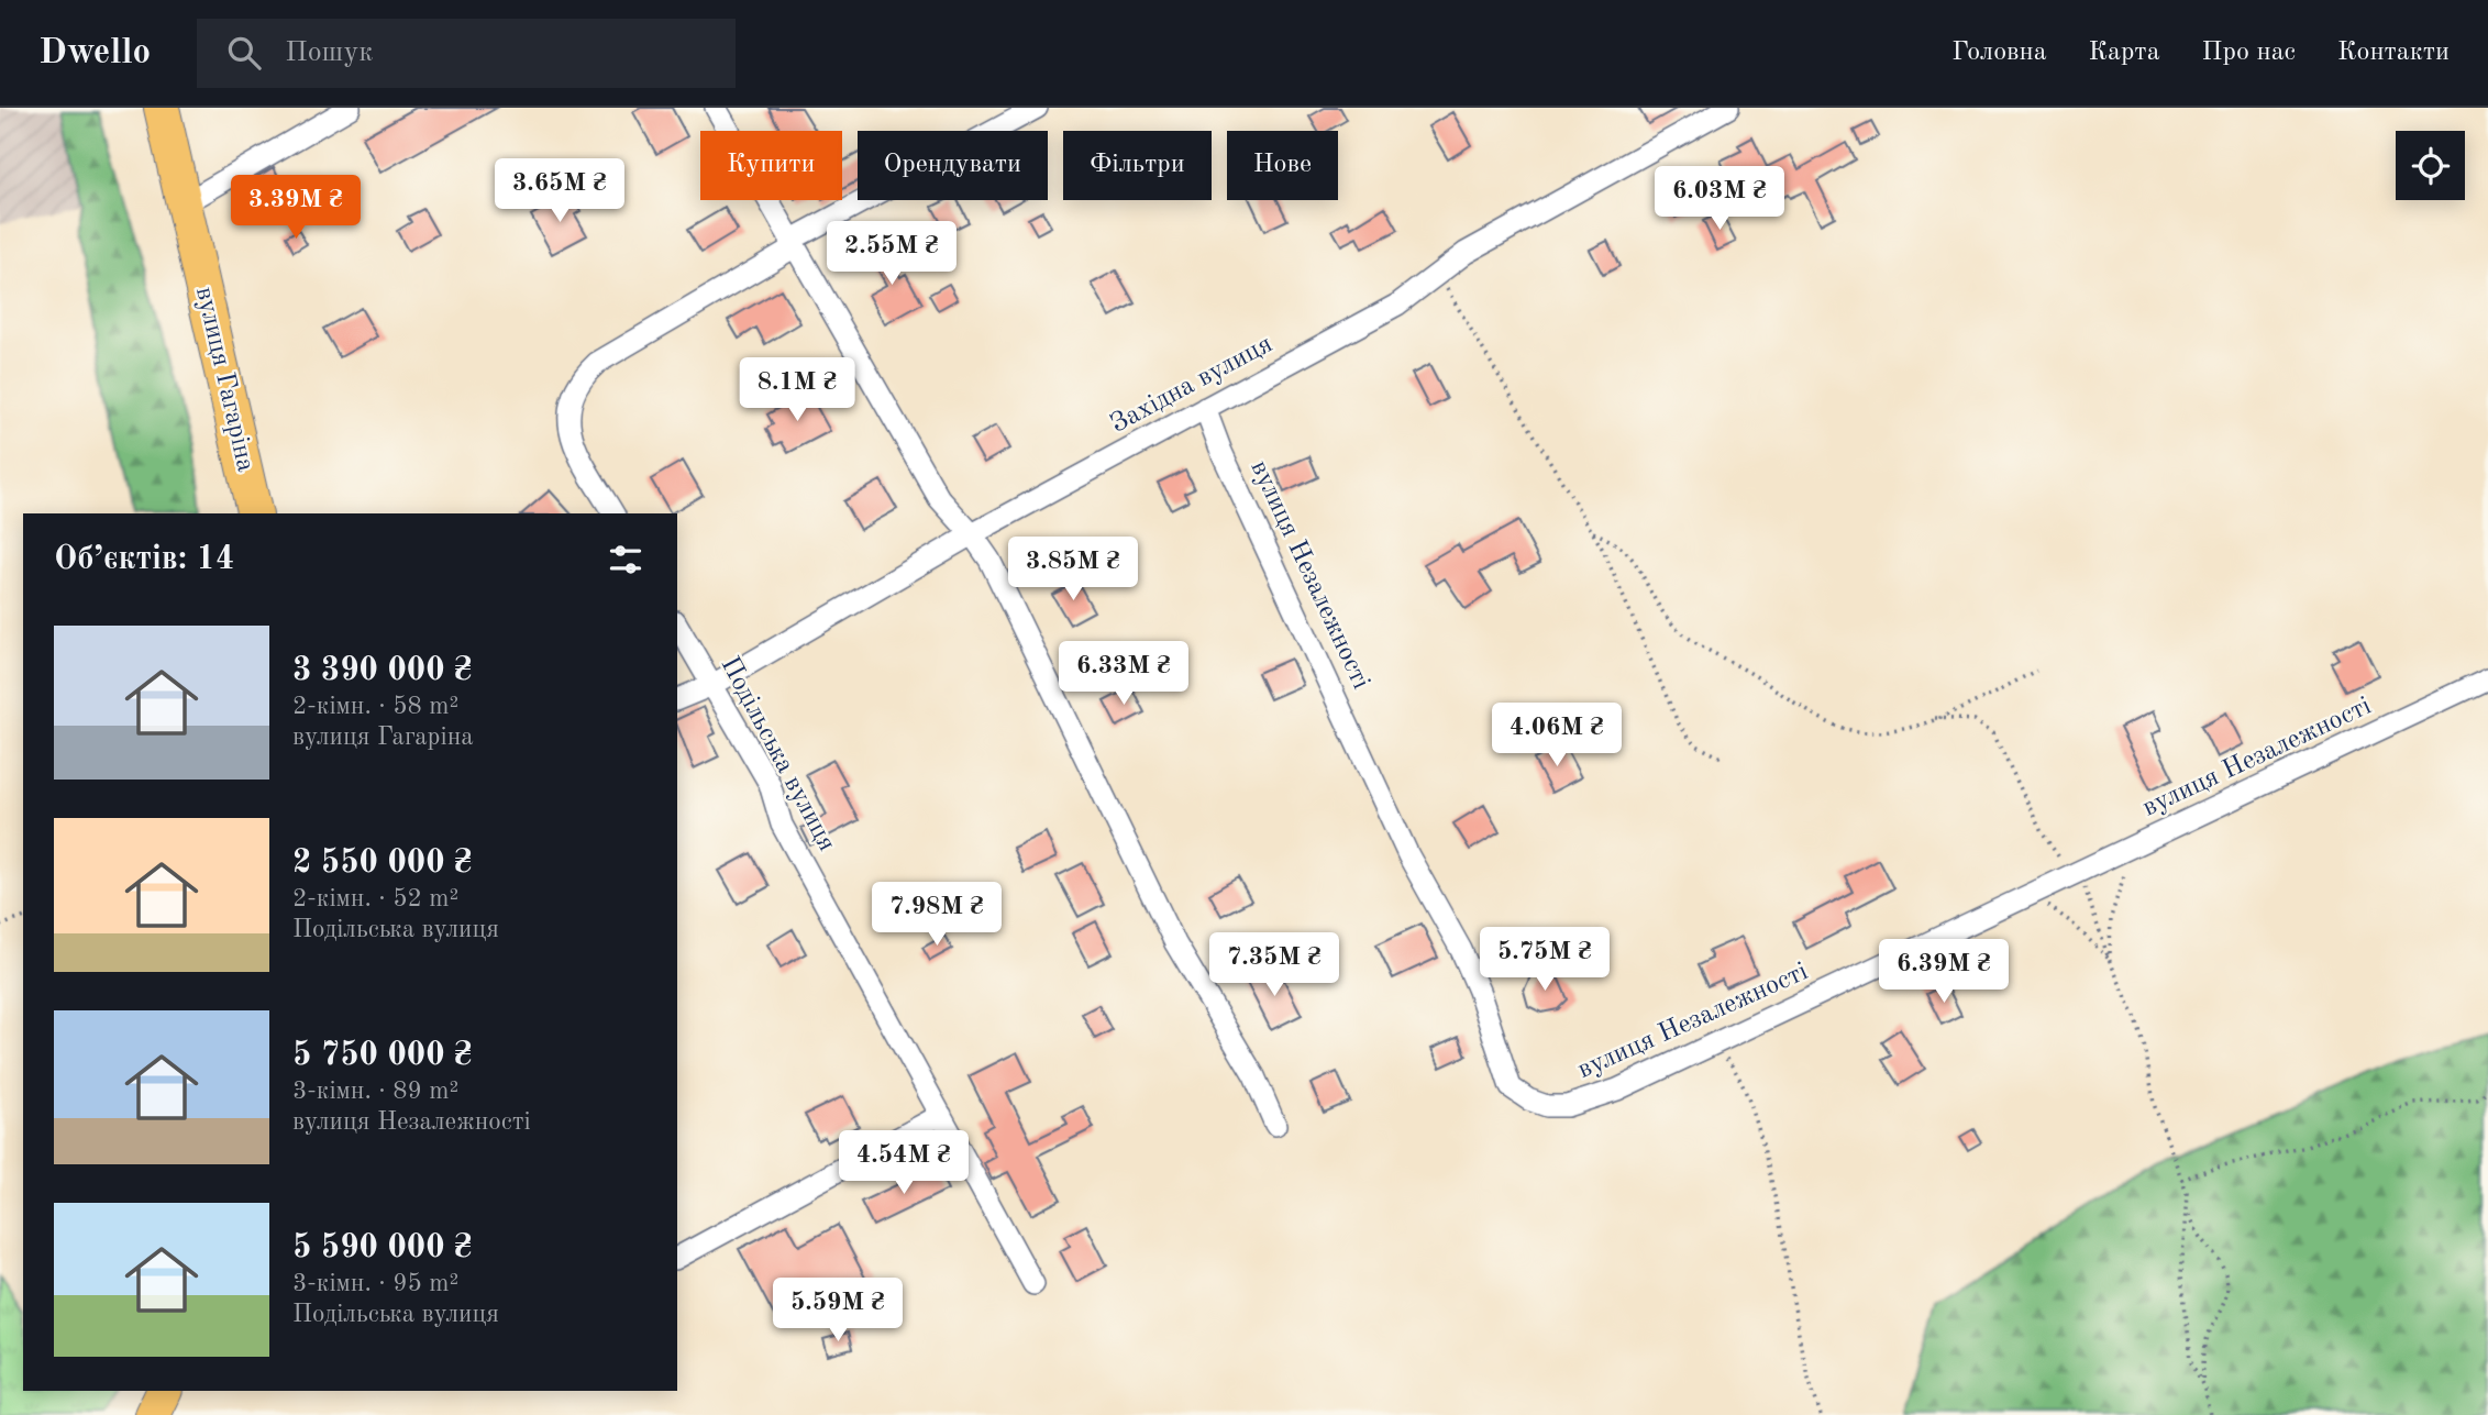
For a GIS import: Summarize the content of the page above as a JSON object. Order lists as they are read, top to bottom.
{
  "streets": {
    "main road": ["вулиця Гагаріна"],
    "street": ["Західна вулиця", "вулиця Незалежності", "Подільська вулиця"]
  },
  "crossings": [
    ["Західна вулиця", "вулиця Незалежності"],
    ["Західна вулиця", "Подільська вулиця"]
  ],
  "page": {
    "header": "Dwello",
    "search": "Пошук",
    "nav": [
      "Головна",
      "Карта",
      "Про нас",
      "Контакти"
    ],
    "chip": [
      "Купити",
      "Орендувати",
      "Фільтри",
      "Нове"
    ],
    "price": [
      "3.65M ₴",
      "6.03M ₴",
      "3.39M ₴",
      "2.55M ₴",
      "8.1M ₴",
      "3.85M ₴",
      "6.33M ₴",
      "4.06M ₴",
      "7.98M ₴",
      "5.75M ₴",
      "7.35M ₴",
      "6.39M ₴",
      "4.54M ₴",
      "5.59M ₴"
    ],
    "heading": "Об’єктів: 14",
    "list": [
      {
        "name": "3 390 000 ₴",
        "note": "2-кімн. · 58 m² · вулиця Гагаріна"
      },
      {
        "name": "2 550 000 ₴",
        "note": "2-кімн. · 52 m² · Подільська вулиця"
      },
      {
        "name": "5 750 000 ₴",
        "note": "3-кімн. · 89 m² · вулиця Незалежності"
      },
      {
        "name": "5 590 000 ₴",
        "note": "3-кімн. · 95 m² · Подільська вулиця"
      }
    ]
  }
}
